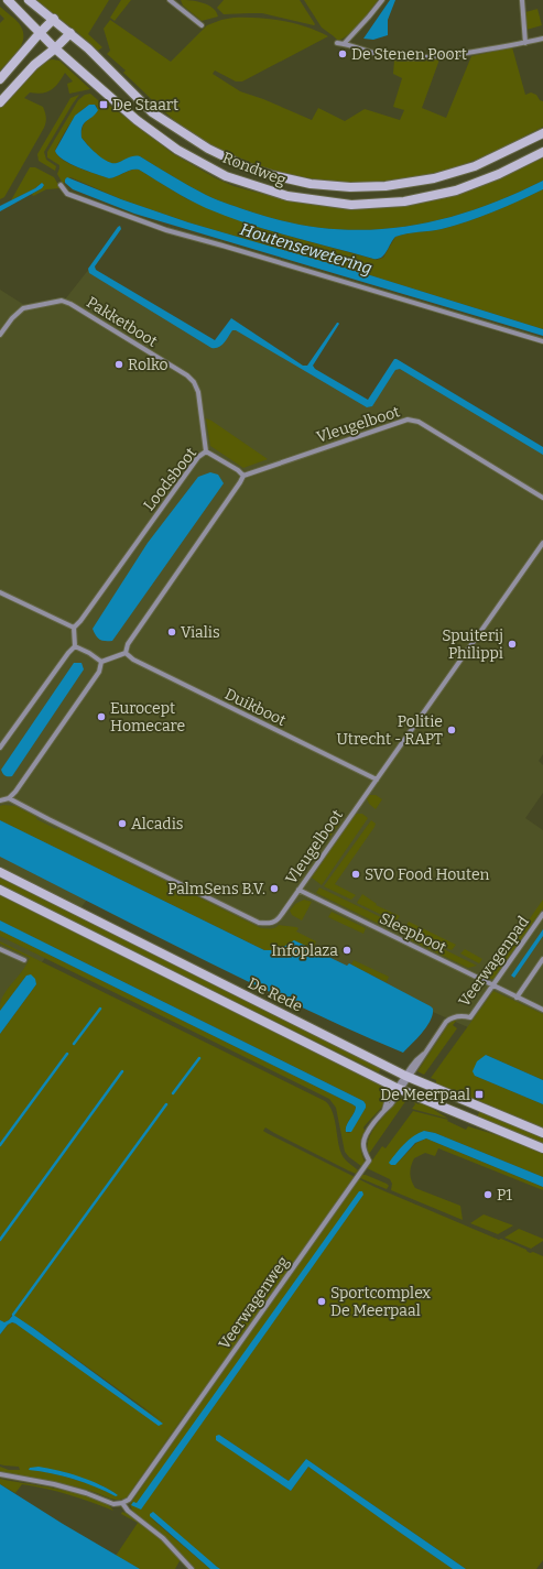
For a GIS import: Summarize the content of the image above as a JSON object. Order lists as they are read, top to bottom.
{
  "streets": {
    "main road": ["Rondweg", "De Rede"],
    "street": [
      "Pakketboot",
      "Vleugelboot",
      "Loodsboot",
      "Duikboot",
      "Sleepboot",
      "Veerwagenpad",
      "Veerwagenweg"
    ]
  },
  "crossings": [
    ["Pakketboot", "Loodsboot"],
    ["Vleugelboot", "Loodsboot"],
    ["Vleugelboot", "Duikboot"],
    ["Vleugelboot", "Sleepboot"],
    ["Sleepboot", "Veerwagenpad"],
    ["Veerwagenpad", "De Rede"],
    ["Veerwagenpad", "Veerwagenweg"],
    ["De Rede", "Veerwagenweg"]
  ],
  "water": ["Houtensewetering"],
  "places": {
    "other": [
      "De Stenen Poort",
      "Rolko",
      "Vialis",
      "Spuiterij Philippi",
      "Eurocept Homecare",
      "Politie Utrecht - RAPT",
      "Alcadis",
      "SVO Food Houten",
      "PalmSens B.V.",
      "Infoplaza",
      "P1",
      "Sportcomplex De Meerpaal"
    ],
    "transit": ["De Staart", "De Meerpaal"]
  }
}
